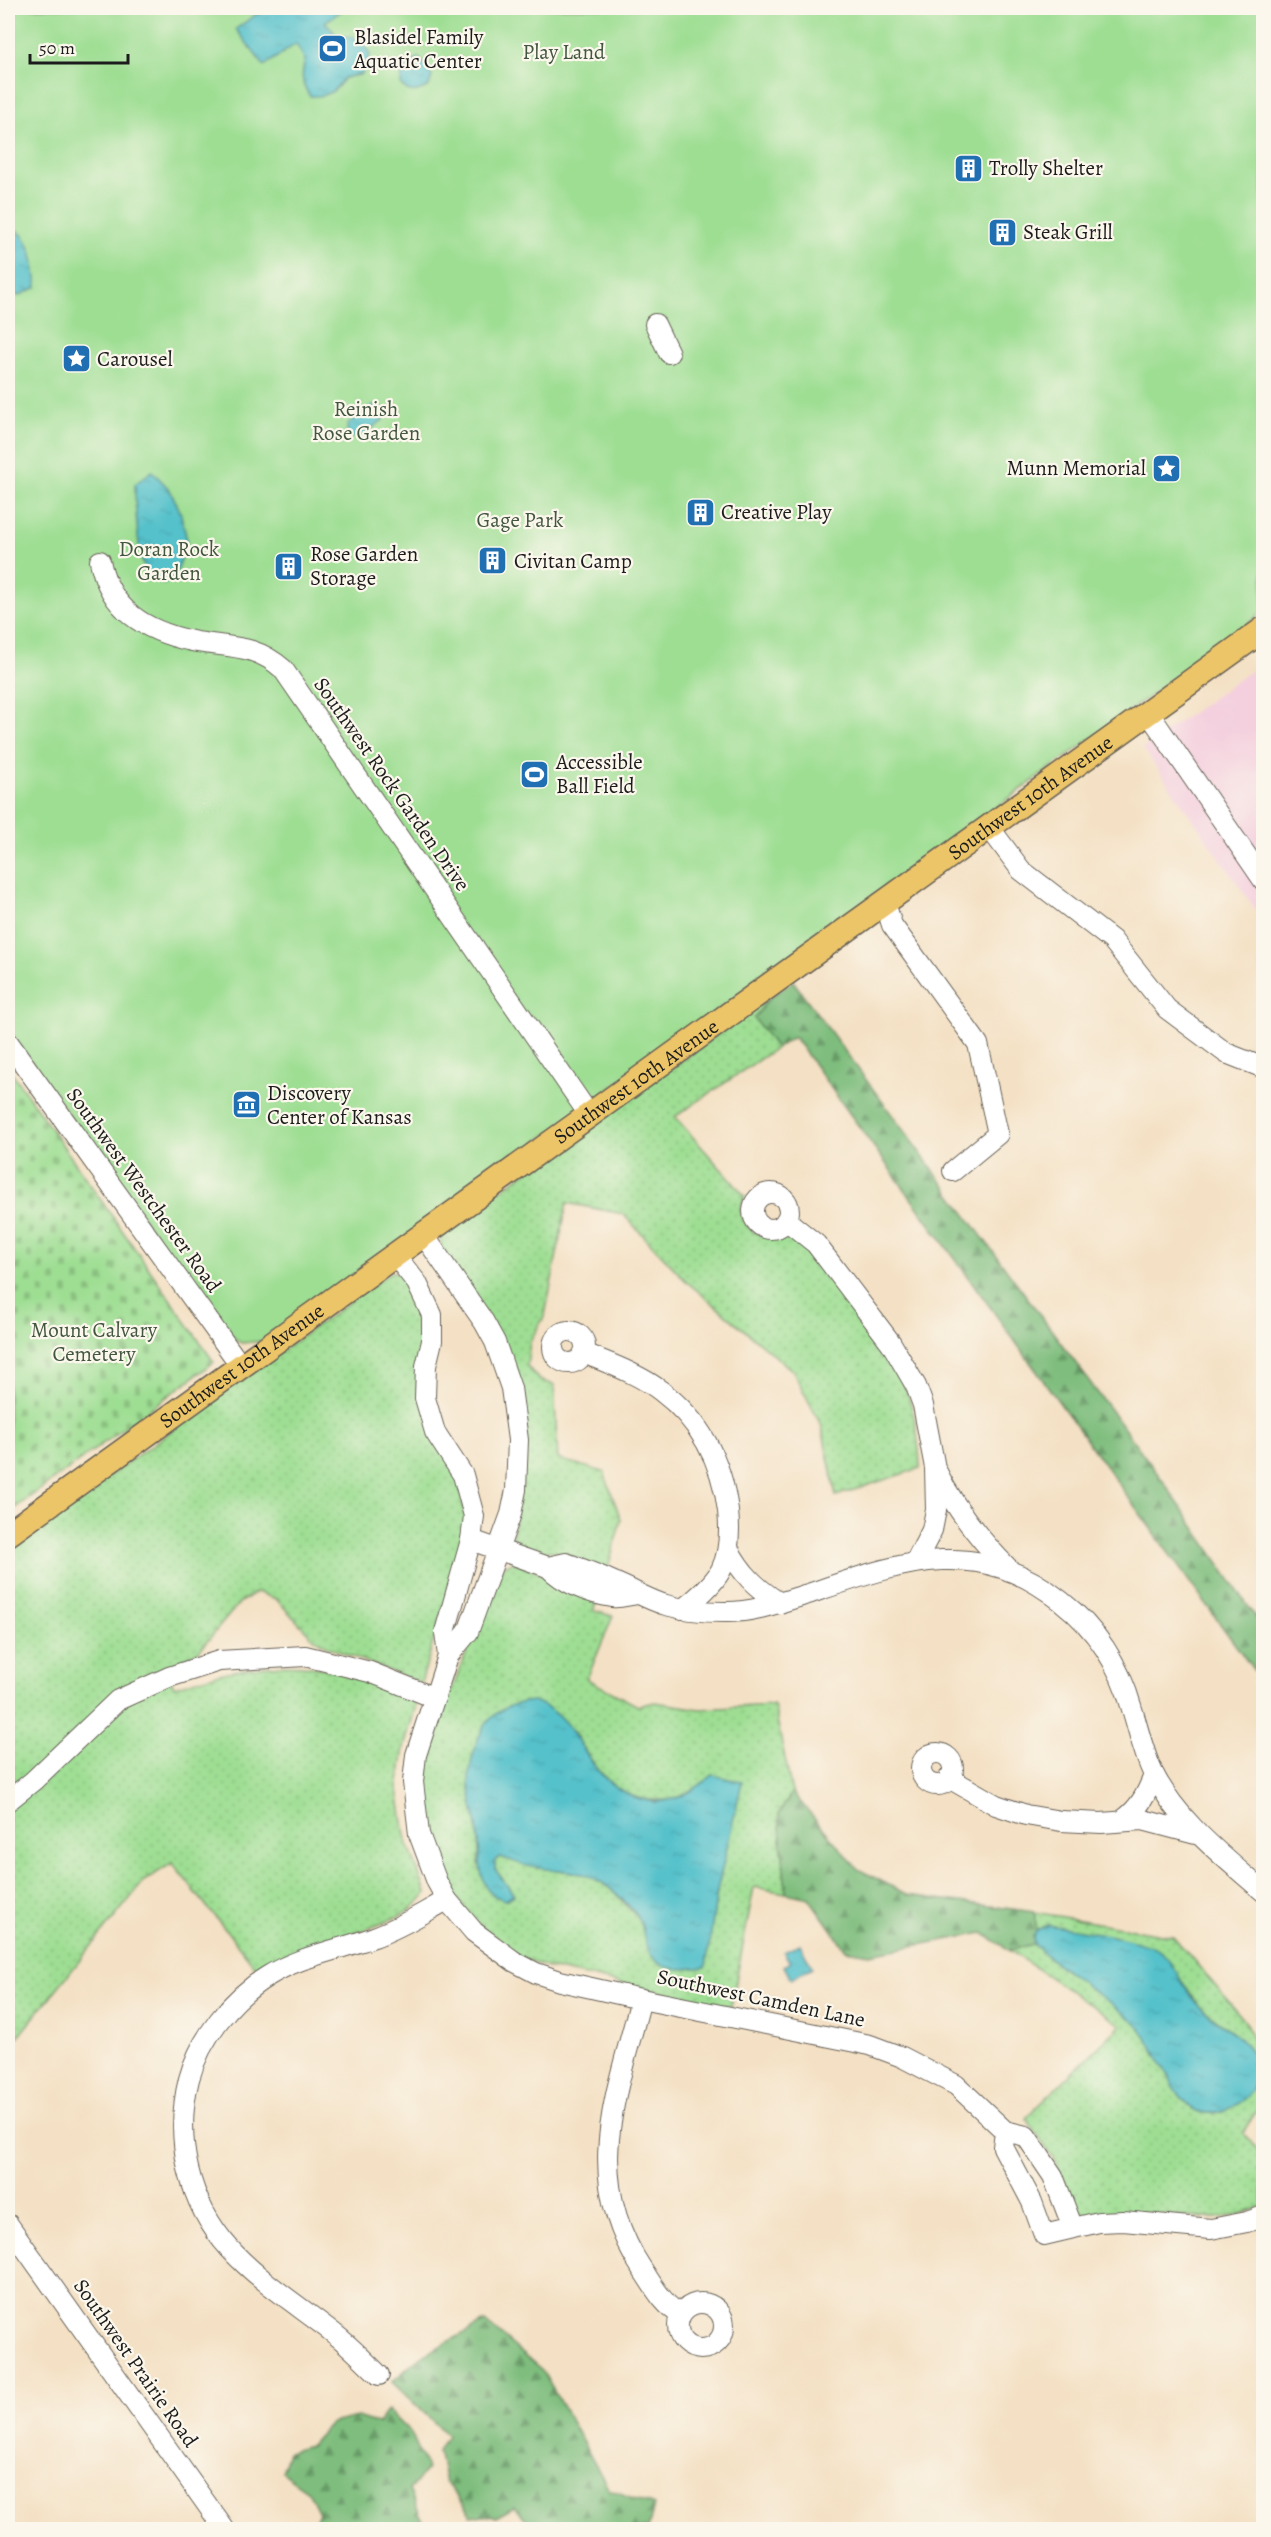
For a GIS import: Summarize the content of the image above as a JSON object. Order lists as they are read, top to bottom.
{
  "streets": {
    "main road": ["Southwest 10th Avenue"],
    "street": [
      "Southwest Rock Garden Drive",
      "Southwest Westchester Road",
      "Southwest Camden Lane",
      "Southwest Prairie Road"
    ]
  },
  "crossings": [
    ["Southwest Rock Garden Drive", "Southwest 10th Avenue"],
    ["Southwest 10th Avenue", "Southwest Westchester Road"]
  ],
  "parks": [
    "Play Land",
    "Reinish Rose Garden",
    "Gage Park",
    "Doran Rock Garden",
    "Mount Calvary Cemetery"
  ],
  "places": {
    "sports": ["Blasidel Family Aquatic Center", "Accessible Ball Field"],
    "building": [
      "Trolly Shelter",
      "Steak Grill",
      "Creative Play",
      "Civitan Camp",
      "Rose Garden Storage"
    ],
    "place": ["Carousel", "Munn Memorial"],
    "museum": ["Discovery Center of Kansas"]
  },
  "scale_bar": "50 m"
}
